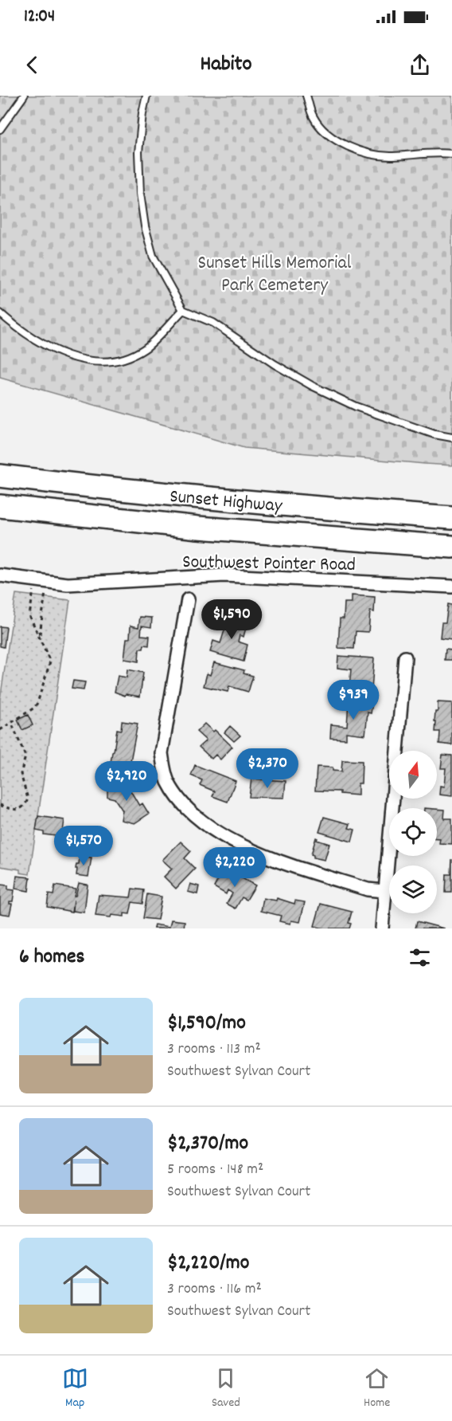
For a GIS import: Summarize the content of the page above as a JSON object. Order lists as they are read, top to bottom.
{
  "streets": {
    "highway": ["Sunset Highway"],
    "street": ["Southwest Pointer Road"]
  },
  "parks": ["Sunset Hills Memorial Park Cemetery"],
  "north": "top",
  "page": {
    "status": "12:04",
    "header": "Habito",
    "price": [
      "$1,590",
      "$939",
      "$2,370",
      "$2,920",
      "$1,570",
      "$2,220"
    ],
    "heading": "6 homes",
    "list": [
      {
        "name": "$1,590/mo",
        "note": "3 rooms · 113 m² · Southwest Sylvan Court"
      },
      {
        "name": "$2,370/mo",
        "note": "5 rooms · 148 m² · Southwest Sylvan Court"
      },
      {
        "name": "$2,220/mo",
        "note": "3 rooms · 116 m² · Southwest Sylvan Court"
      }
    ],
    "tabs": ["Map", "Saved", "Home"]
  }
}
